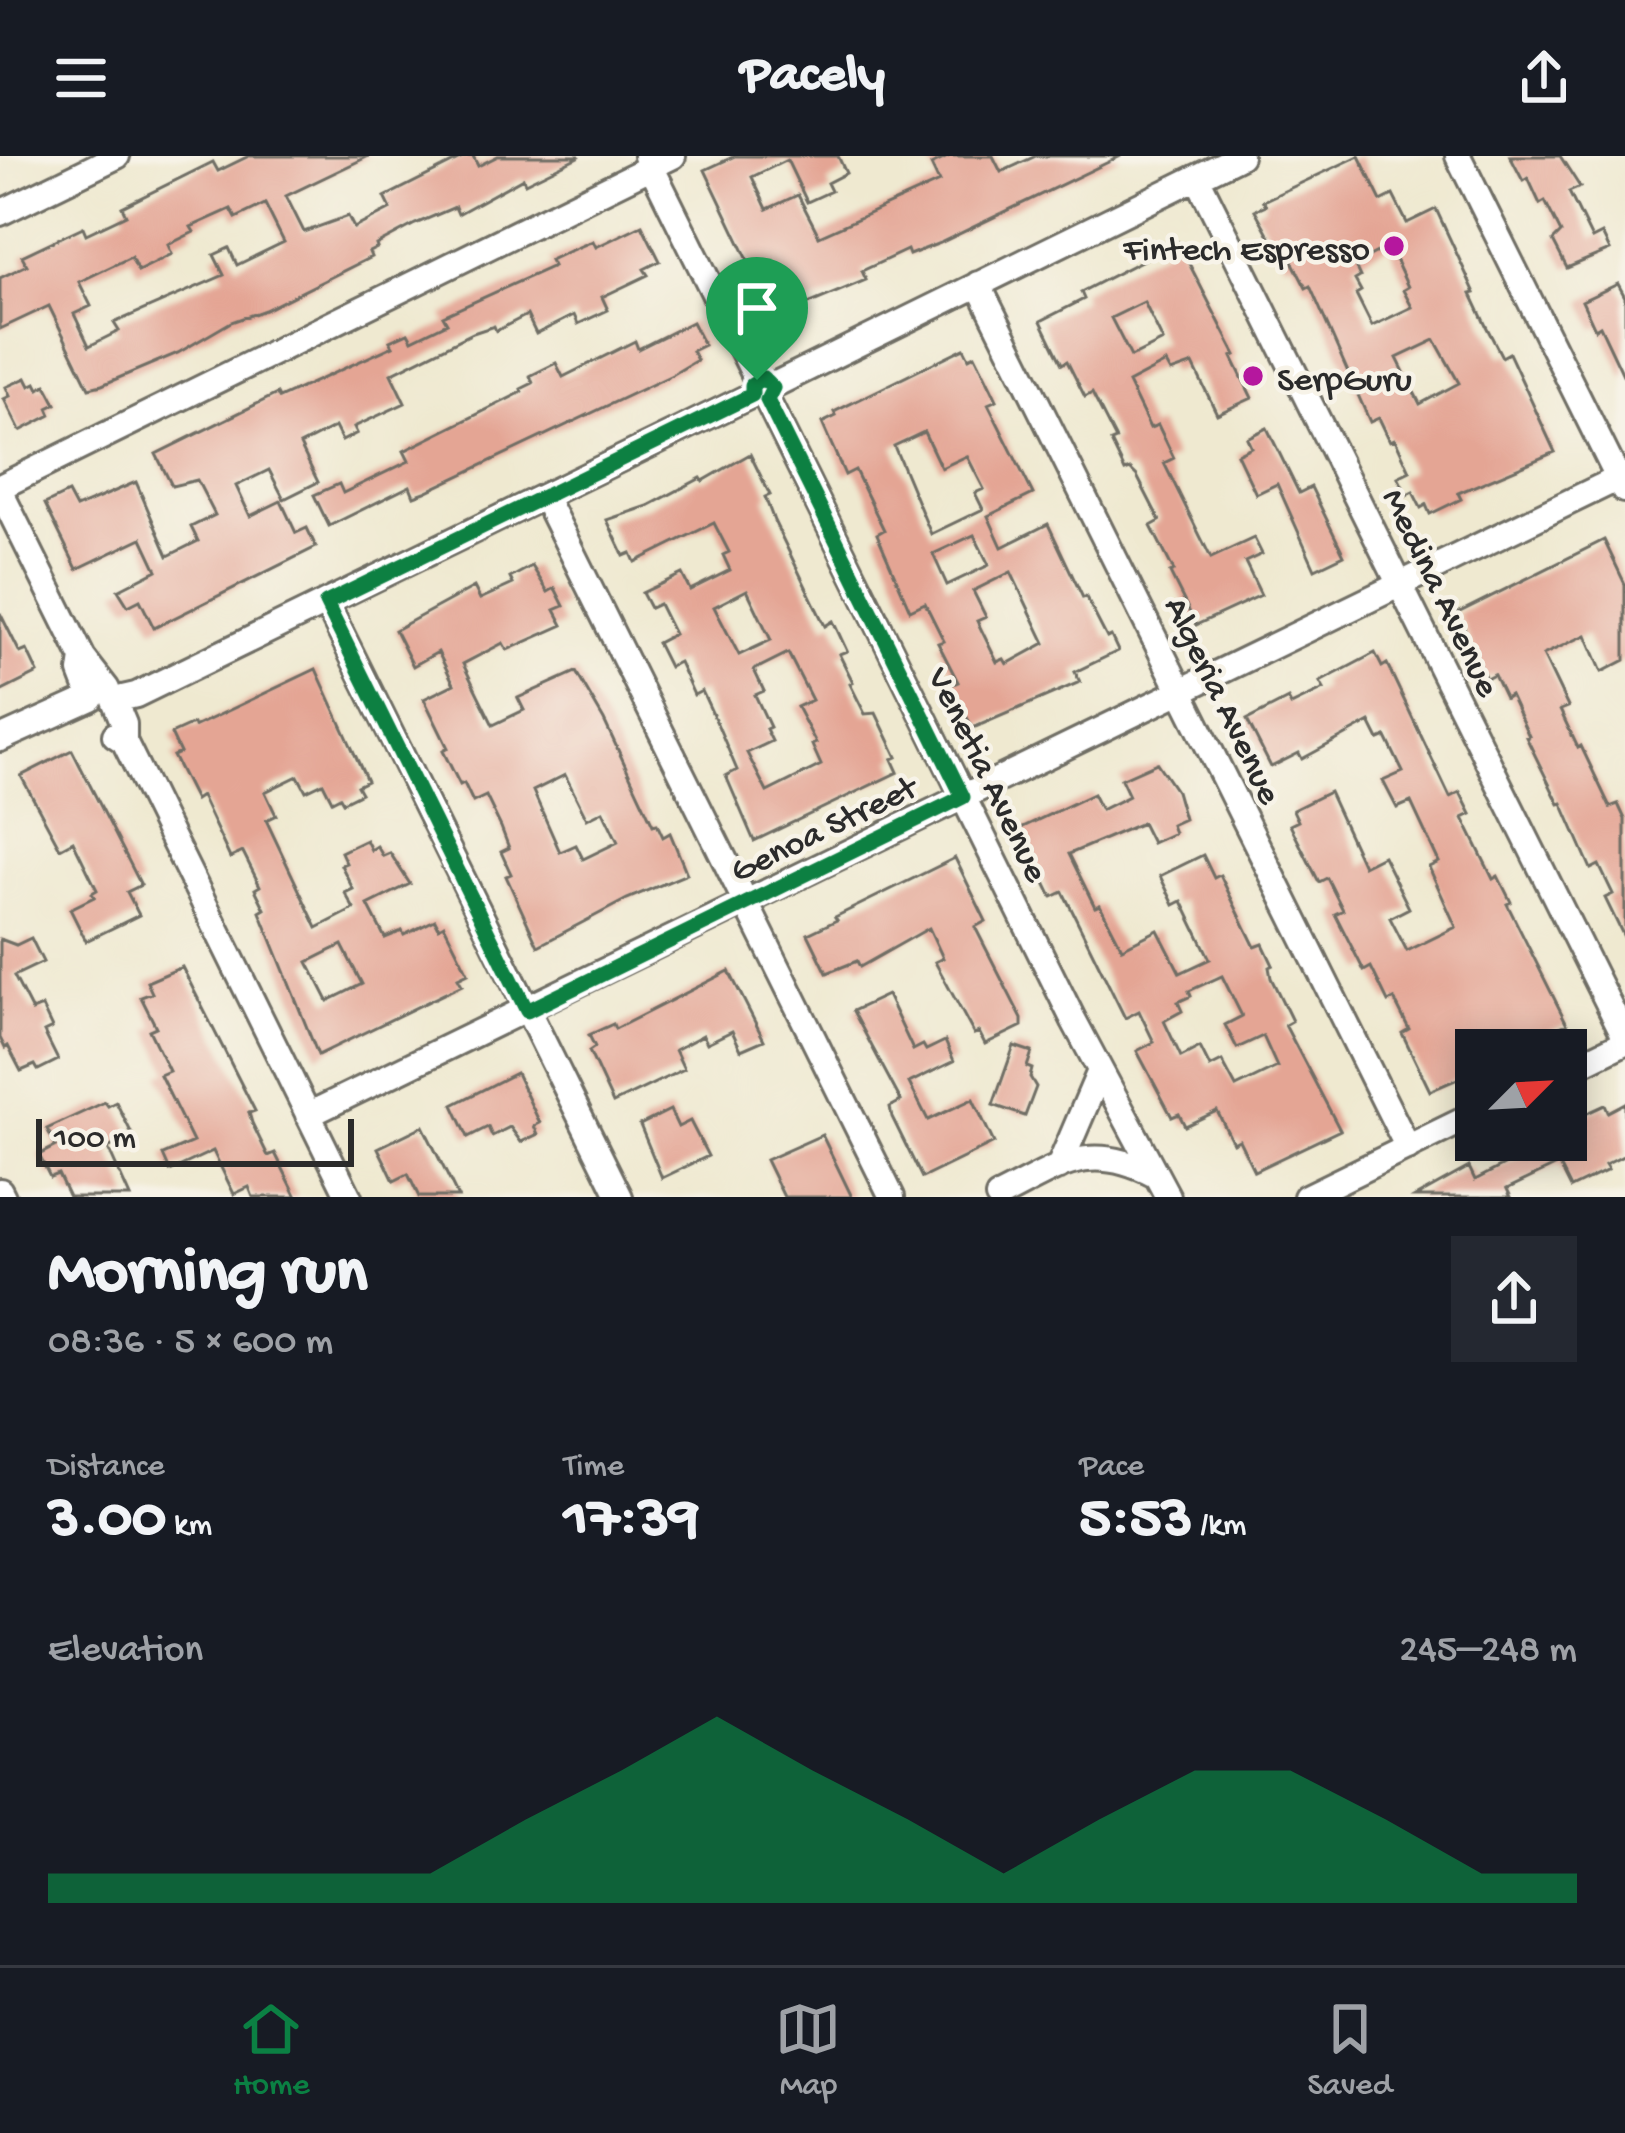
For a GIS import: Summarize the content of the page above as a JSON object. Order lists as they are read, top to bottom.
{
  "streets": {
    "street": [
      "Medina Avenue",
      "Algeria Avenue",
      "Venetia Avenue",
      "Genoa Street"
    ]
  },
  "crossings": [
    ["Medina Avenue", "Genoa Street"],
    ["Algeria Avenue", "Genoa Street"],
    ["Venetia Avenue", "Genoa Street"]
  ],
  "places": ["Fintech Espresso", "SerpGuru"],
  "scale_bar": "100 m",
  "north": "top right",
  "page": {
    "header": "Pacely",
    "scale": "100 m",
    "heading": ["Morning run", "08:36 · 5 × 600 m"],
    "stats": [
      ["Distance", "3.00 km"],
      ["Time", "17:39"],
      ["Pace", "5:53 /km"]
    ],
    "chart": ["Elevation", "245–248 m"],
    "tabs": ["Home", "Map", "Saved"]
  }
}
